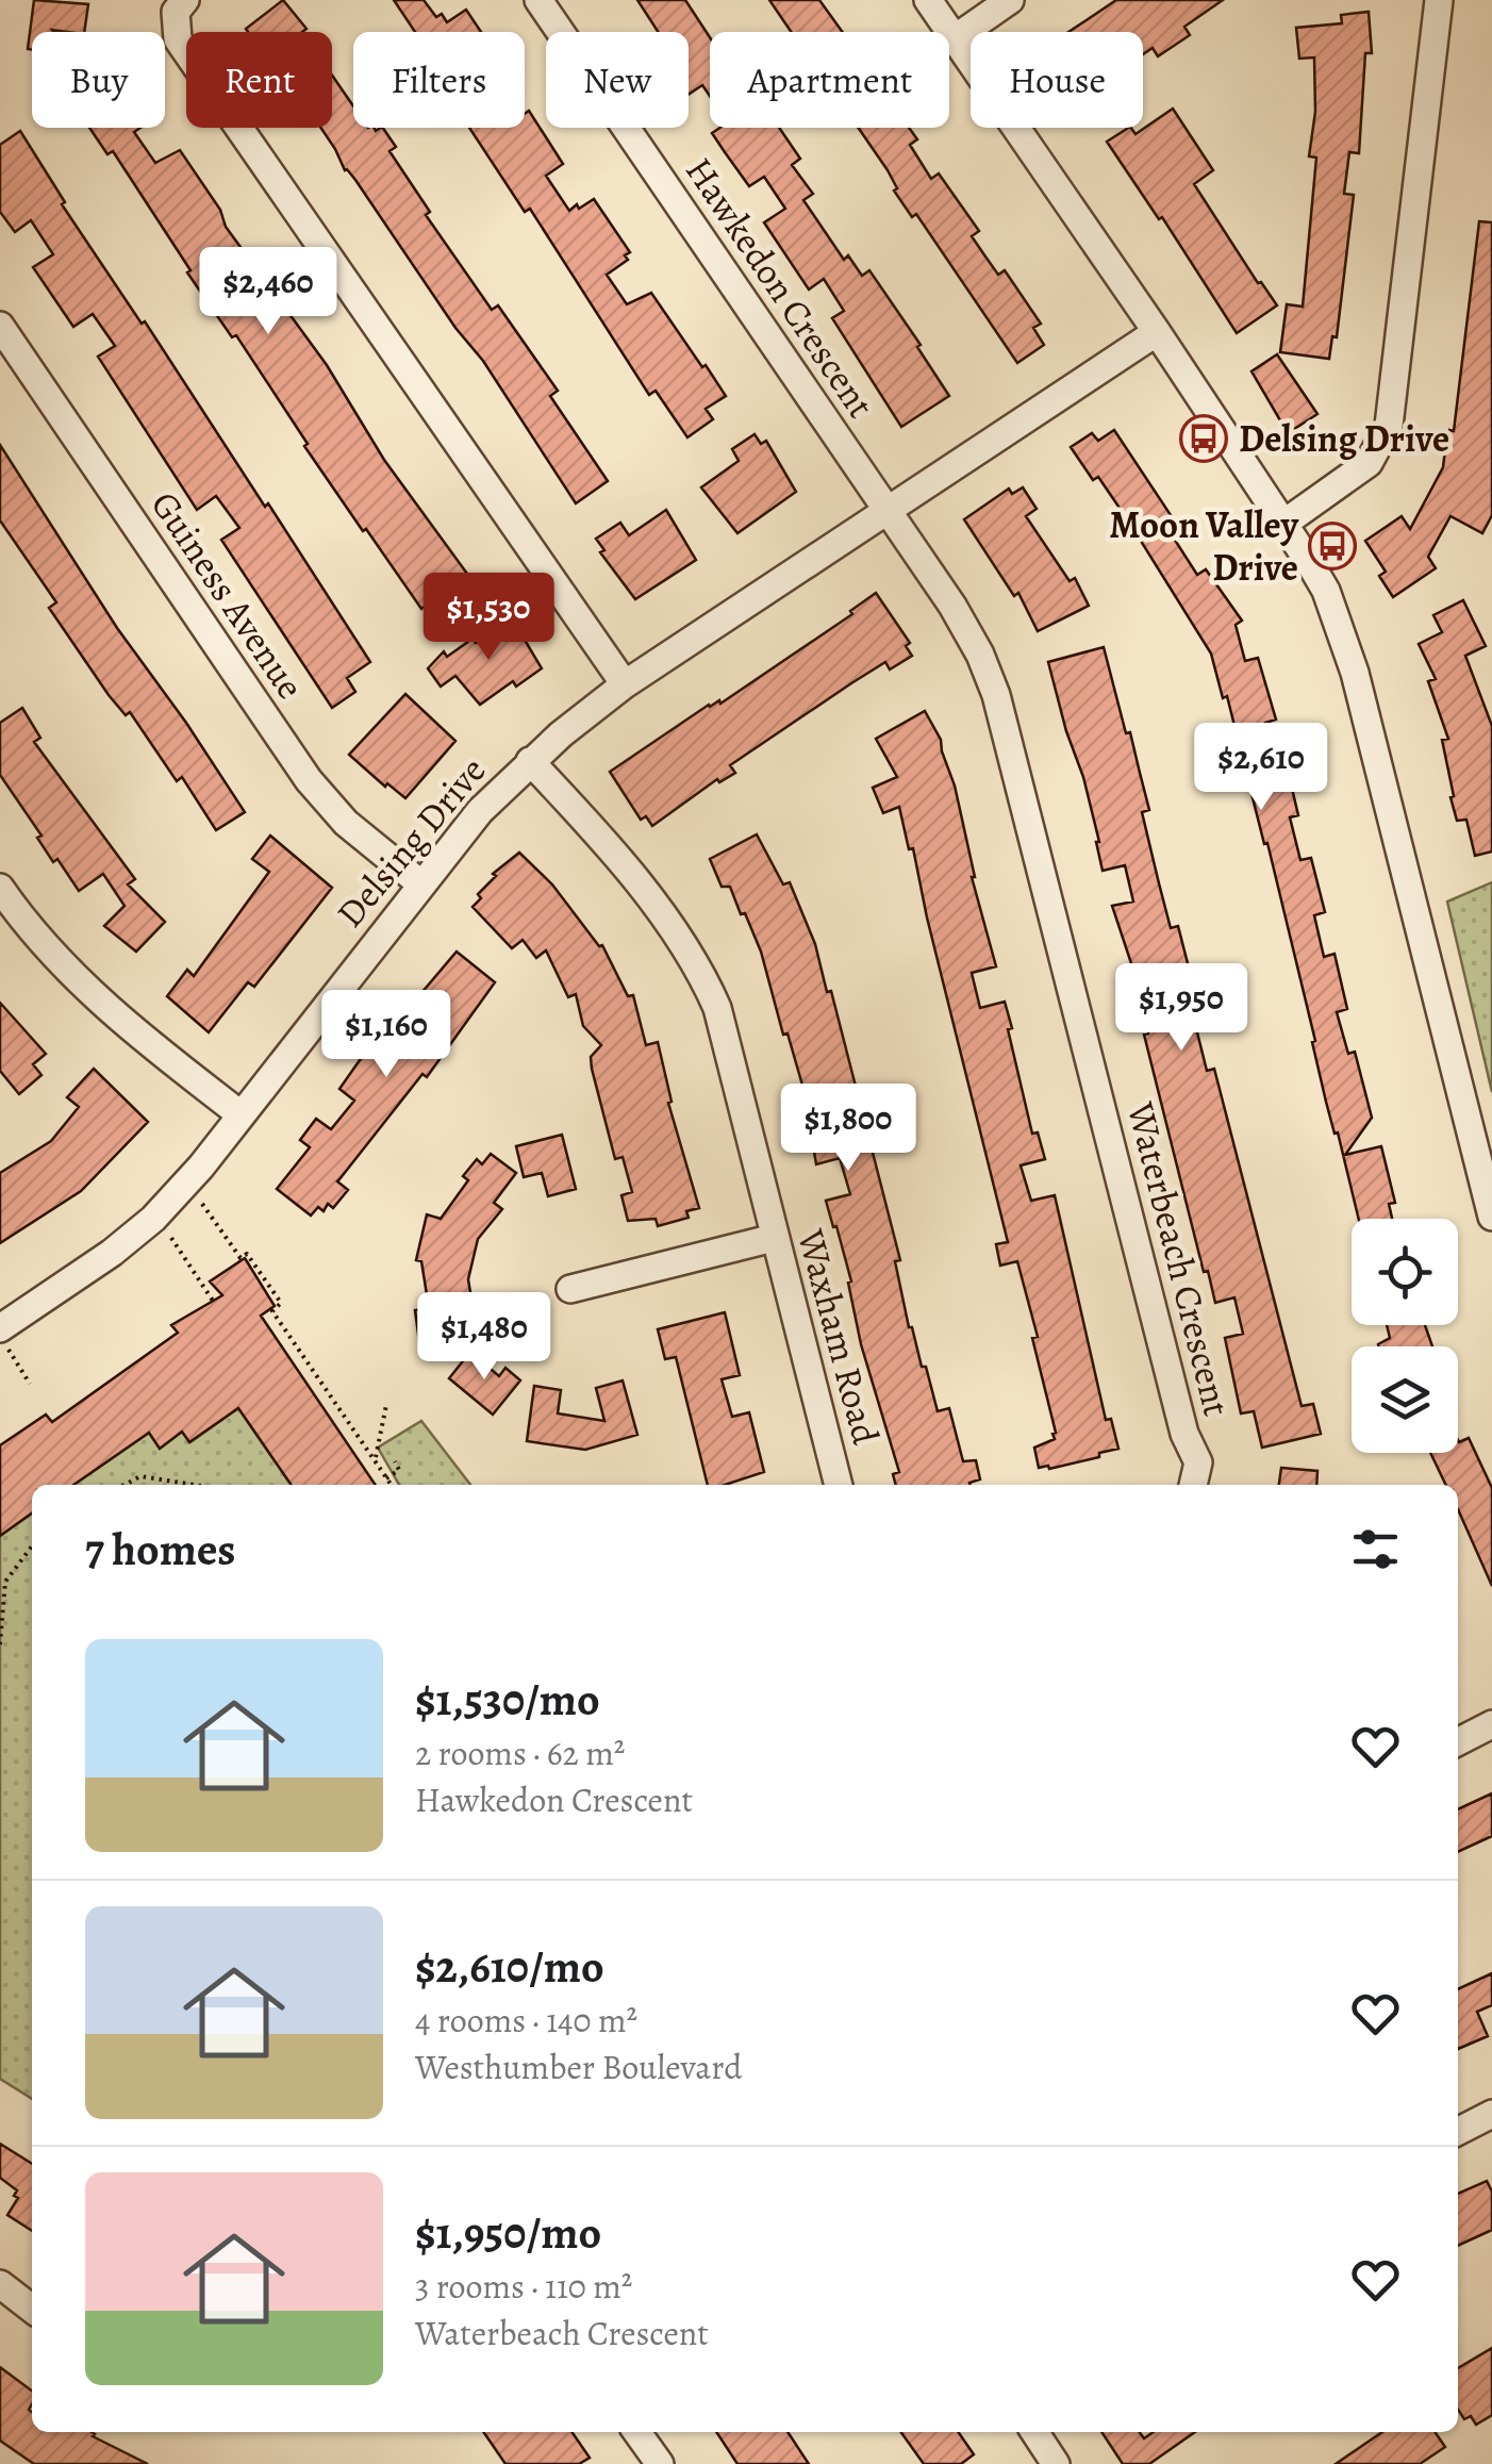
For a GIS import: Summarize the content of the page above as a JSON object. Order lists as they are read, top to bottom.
{
  "streets": {
    "street": [
      "Hawkedon Crescent",
      "Guiness Avenue",
      "Delsing Drive",
      "Waterbeach Crescent",
      "Waxham Road"
    ]
  },
  "crossings": [
    ["Hawkedon Crescent", "Delsing Drive"],
    ["Hawkedon Crescent", "Waterbeach Crescent"],
    ["Guiness Avenue", "Delsing Drive"],
    ["Delsing Drive", "Waterbeach Crescent"],
    ["Delsing Drive", "Waxham Road"]
  ],
  "places": {
    "bus stop": ["Delsing Drive", "Moon Valley Drive"]
  },
  "page": {
    "chip": [
      "Buy",
      "Rent",
      "Filters",
      "New",
      "Apartment",
      "House"
    ],
    "price": [
      "$2,460",
      "$1,530",
      "$2,610",
      "$1,950",
      "$1,160",
      "$1,800",
      "$1,480"
    ],
    "heading": "7 homes",
    "list": [
      {
        "name": "$1,530/mo",
        "note": "2 rooms · 62 m² · Hawkedon Crescent"
      },
      {
        "name": "$2,610/mo",
        "note": "4 rooms · 140 m² · Westhumber Boulevard"
      },
      {
        "name": "$1,950/mo",
        "note": "3 rooms · 110 m² · Waterbeach Crescent"
      }
    ]
  }
}
